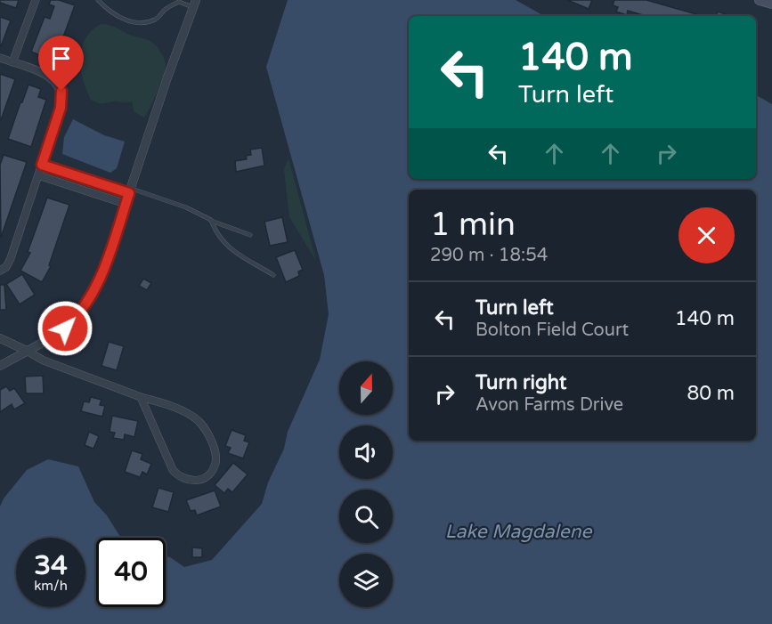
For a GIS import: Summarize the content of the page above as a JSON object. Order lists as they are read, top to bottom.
{
  "water": ["Lake Magdalene"],
  "north": "top",
  "page": {
    "turn": ["140 m", "Turn left"],
    "heading": ["1 min", "290 m · 18:54"],
    "list": [
      {
        "name": "Turn left",
        "note": "Bolton Field Court",
        "value": "140 m"
      },
      {
        "name": "Turn right",
        "note": "Avon Farms Drive",
        "value": "80 m"
      }
    ],
    "speed": "34 km/h",
    "limit": "40"
  }
}
